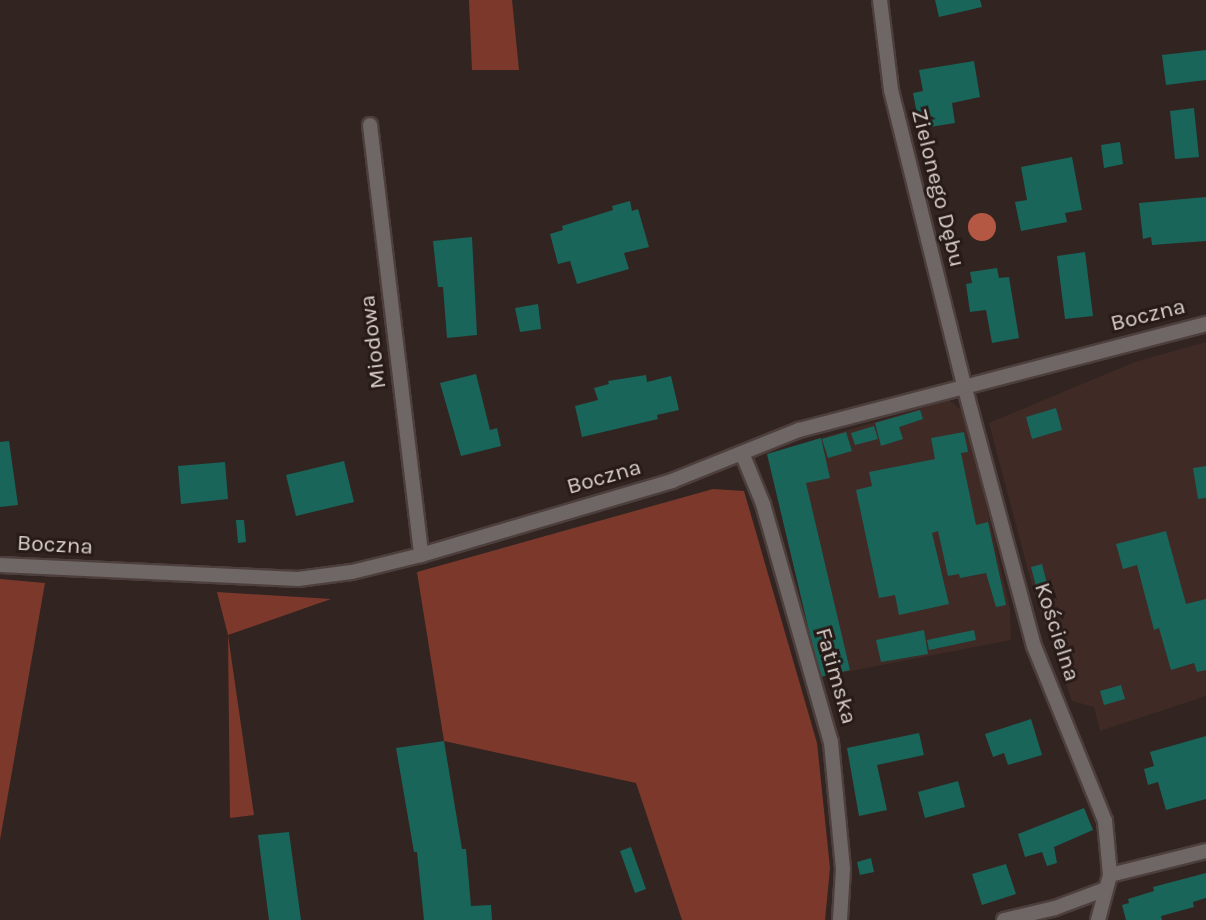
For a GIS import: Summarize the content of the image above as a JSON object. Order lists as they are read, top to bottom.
{
  "streets": {
    "street": [
      "Zielonego Dębu",
      "Boczna",
      "Miodowa",
      "Kościelna",
      "Fatimska"
    ]
  },
  "crossings": [
    ["Zielonego Dębu", "Boczna"],
    ["Zielonego Dębu", "Kościelna"],
    ["Boczna", "Miodowa"],
    ["Boczna", "Kościelna"],
    ["Boczna", "Fatimska"]
  ]
}
